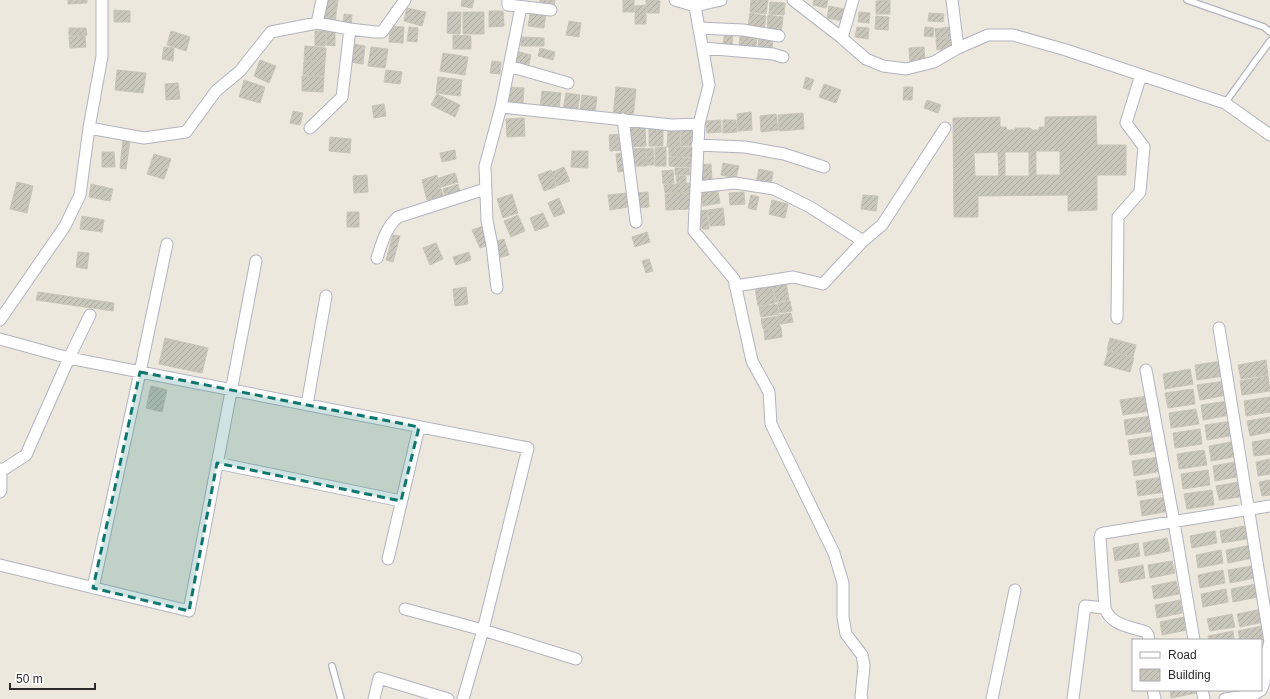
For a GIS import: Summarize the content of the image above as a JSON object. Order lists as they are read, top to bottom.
{
  "legend": ["Road", "Building"],
  "scale_bar": "50 m"
}
